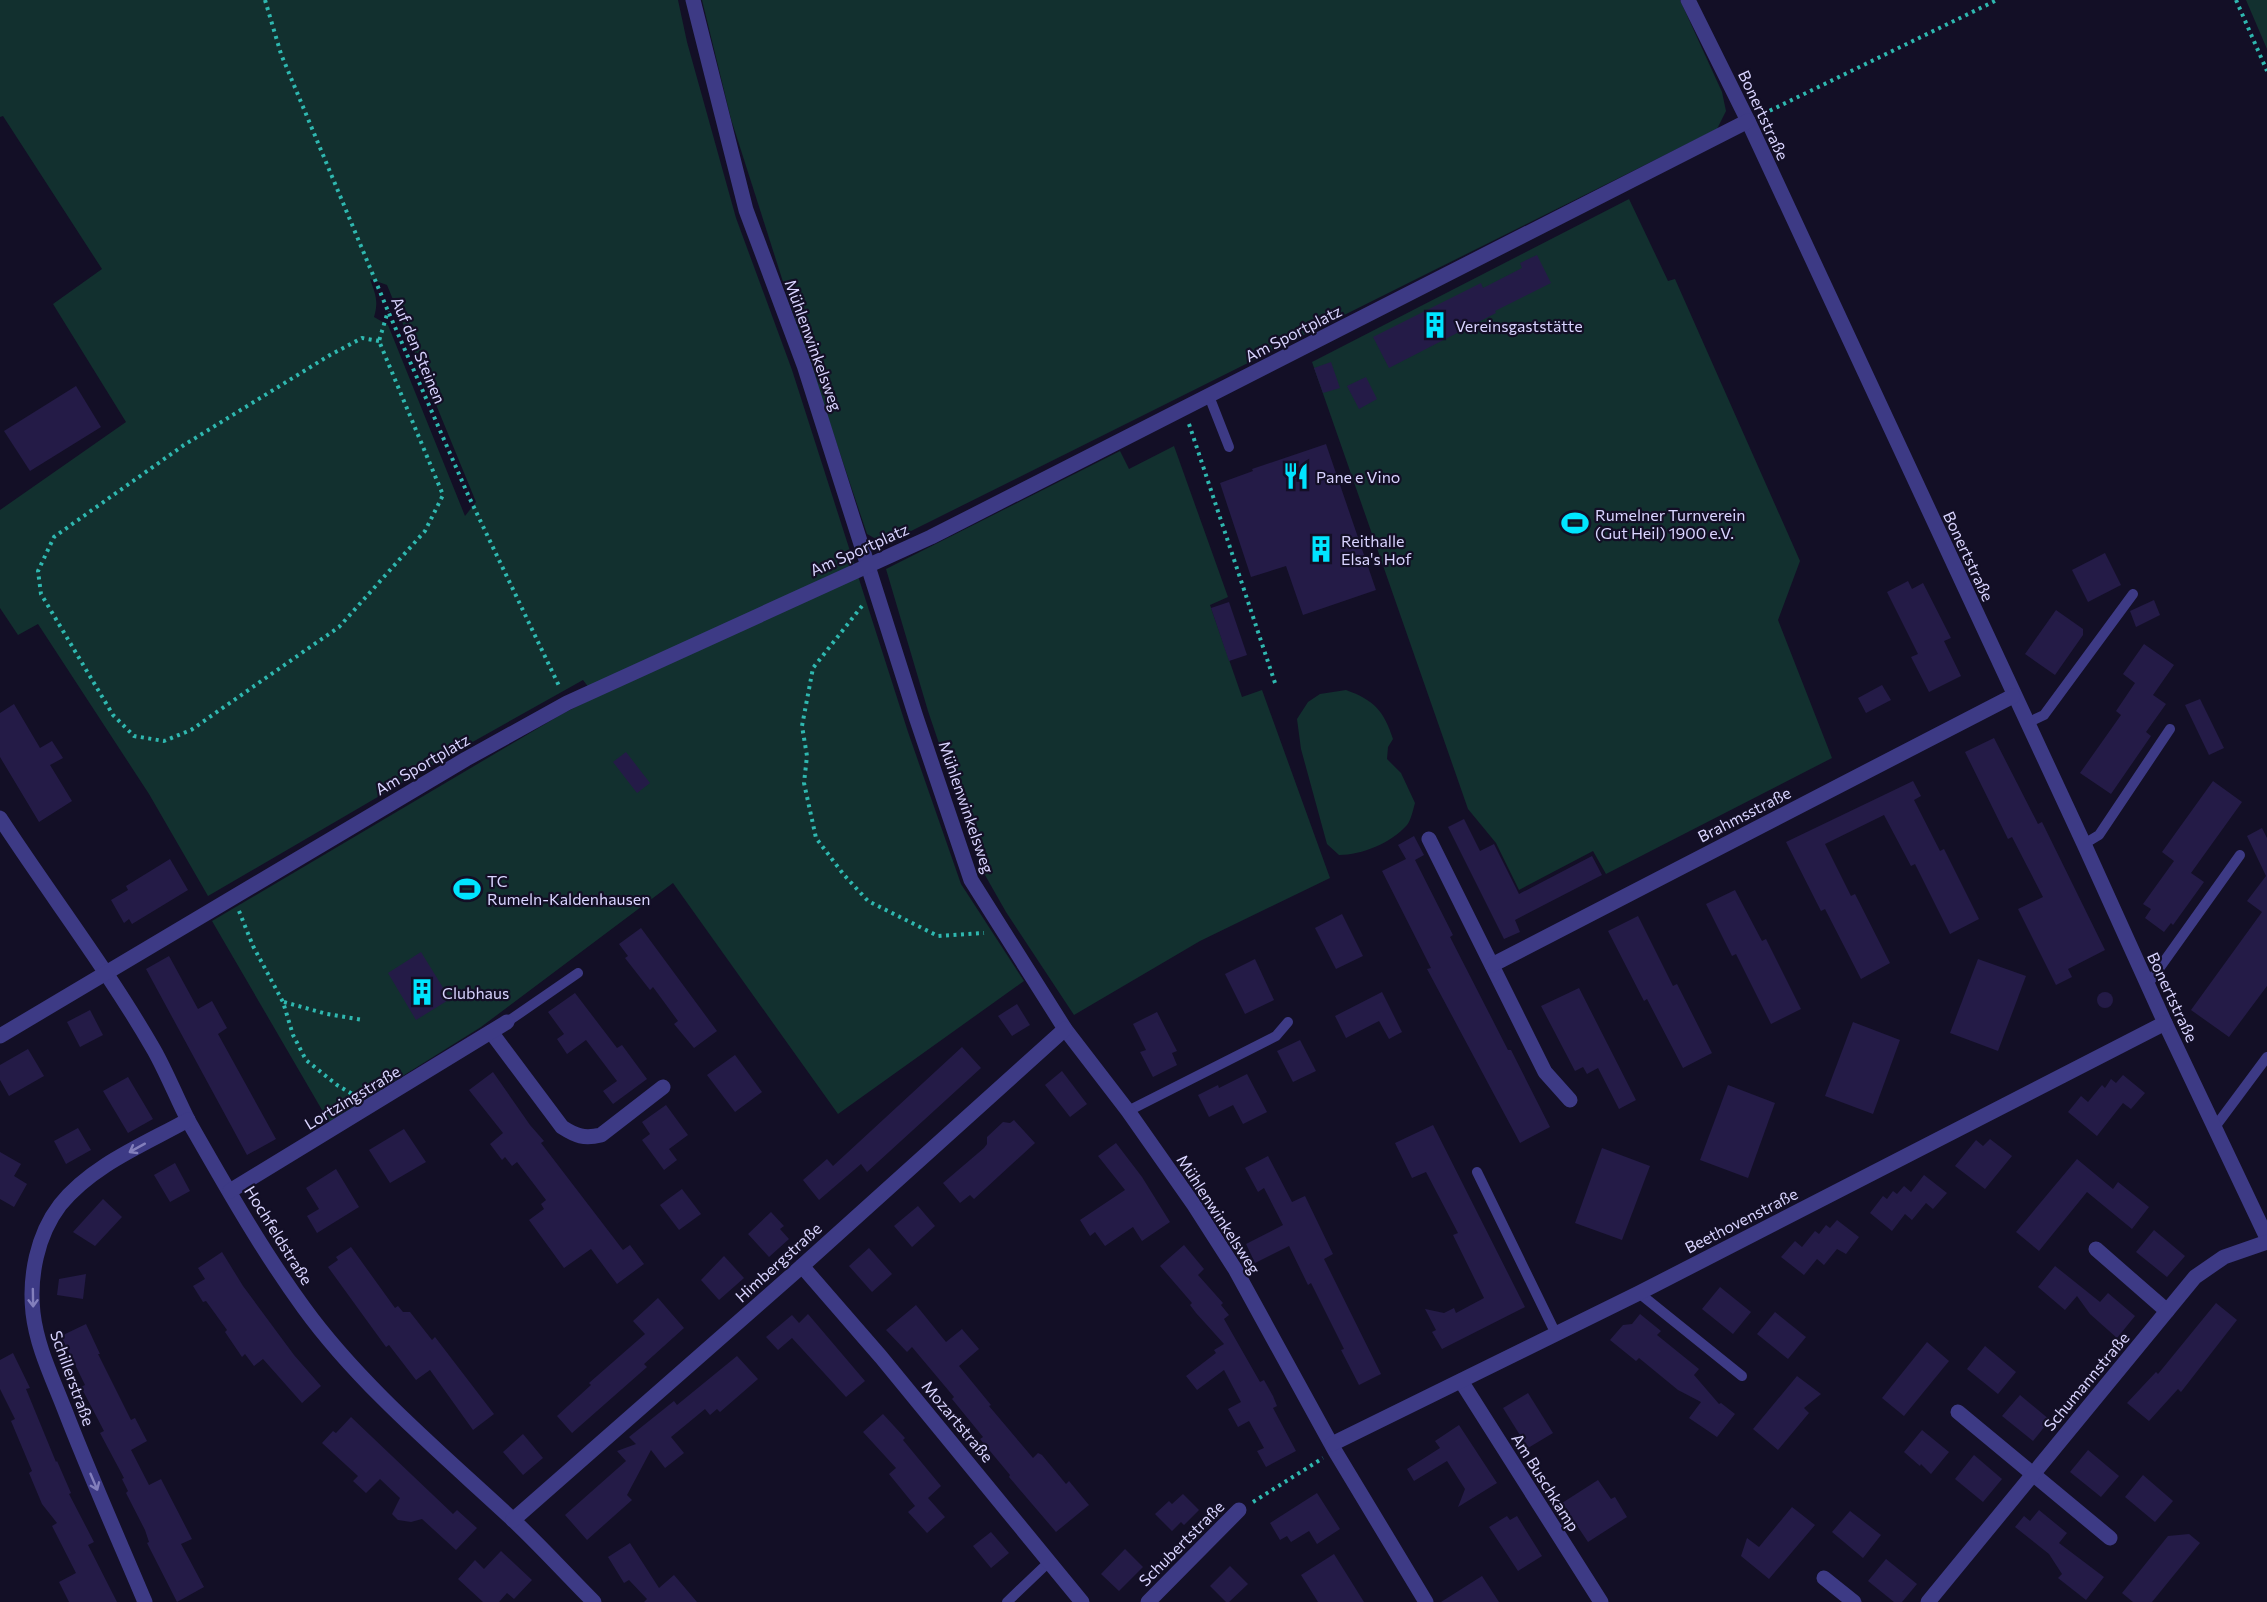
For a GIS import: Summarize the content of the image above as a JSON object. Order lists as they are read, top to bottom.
{
  "streets": {
    "street": [
      "Bonertstraße",
      "Am Sportplatz",
      "Mühlenwinkelsweg",
      "Brahmsstraße",
      "Lortzingstraße",
      "Beethovenstraße",
      "Hochfeldstraße",
      "Himbergstraße",
      "Schillerstraße",
      "Schumannstraße",
      "Mozartstraße",
      "Am Buschkamp",
      "Schubertstraße"
    ],
    "path": ["Auf den Steinen"]
  },
  "crossings": [
    ["Bonertstraße", "Am Sportplatz"],
    ["Bonertstraße", "Brahmsstraße"],
    ["Bonertstraße", "Beethovenstraße"],
    ["Bonertstraße", "Schumannstraße"],
    ["Am Sportplatz", "Mühlenwinkelsweg"],
    ["Am Sportplatz", "Auf den Steinen"],
    ["Am Sportplatz", "Hochfeldstraße"],
    ["Mühlenwinkelsweg", "Beethovenstraße"],
    ["Mühlenwinkelsweg", "Himbergstraße"],
    ["Lortzingstraße", "Hochfeldstraße"],
    ["Beethovenstraße", "Am Buschkamp"],
    ["Hochfeldstraße", "Himbergstraße"],
    ["Hochfeldstraße", "Schillerstraße"],
    ["Himbergstraße", "Mozartstraße"]
  ],
  "one_way": ["Schillerstraße"],
  "places": {
    "building": ["Vereinsgaststätte", "Reithalle Elsa's Hof", "Clubhaus"],
    "restaurant": ["Pane e Vino"],
    "sports": ["Rumelner Turnverein (Gut Heil) 1900 e.V.", "TC Rumeln-Kaldenhausen"]
  }
}
